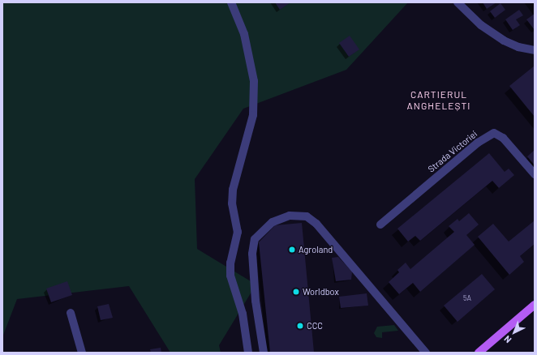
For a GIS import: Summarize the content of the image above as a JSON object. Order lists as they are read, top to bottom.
{
  "streets": {
    "street": ["Strada Victoriei"]
  },
  "districts": ["CARTIERUL ANGHELEȘTI"],
  "places": ["Agroland", "Worldbox", "CCC"],
  "house_numbers": ["5A"],
  "north": "bottom left"
}
